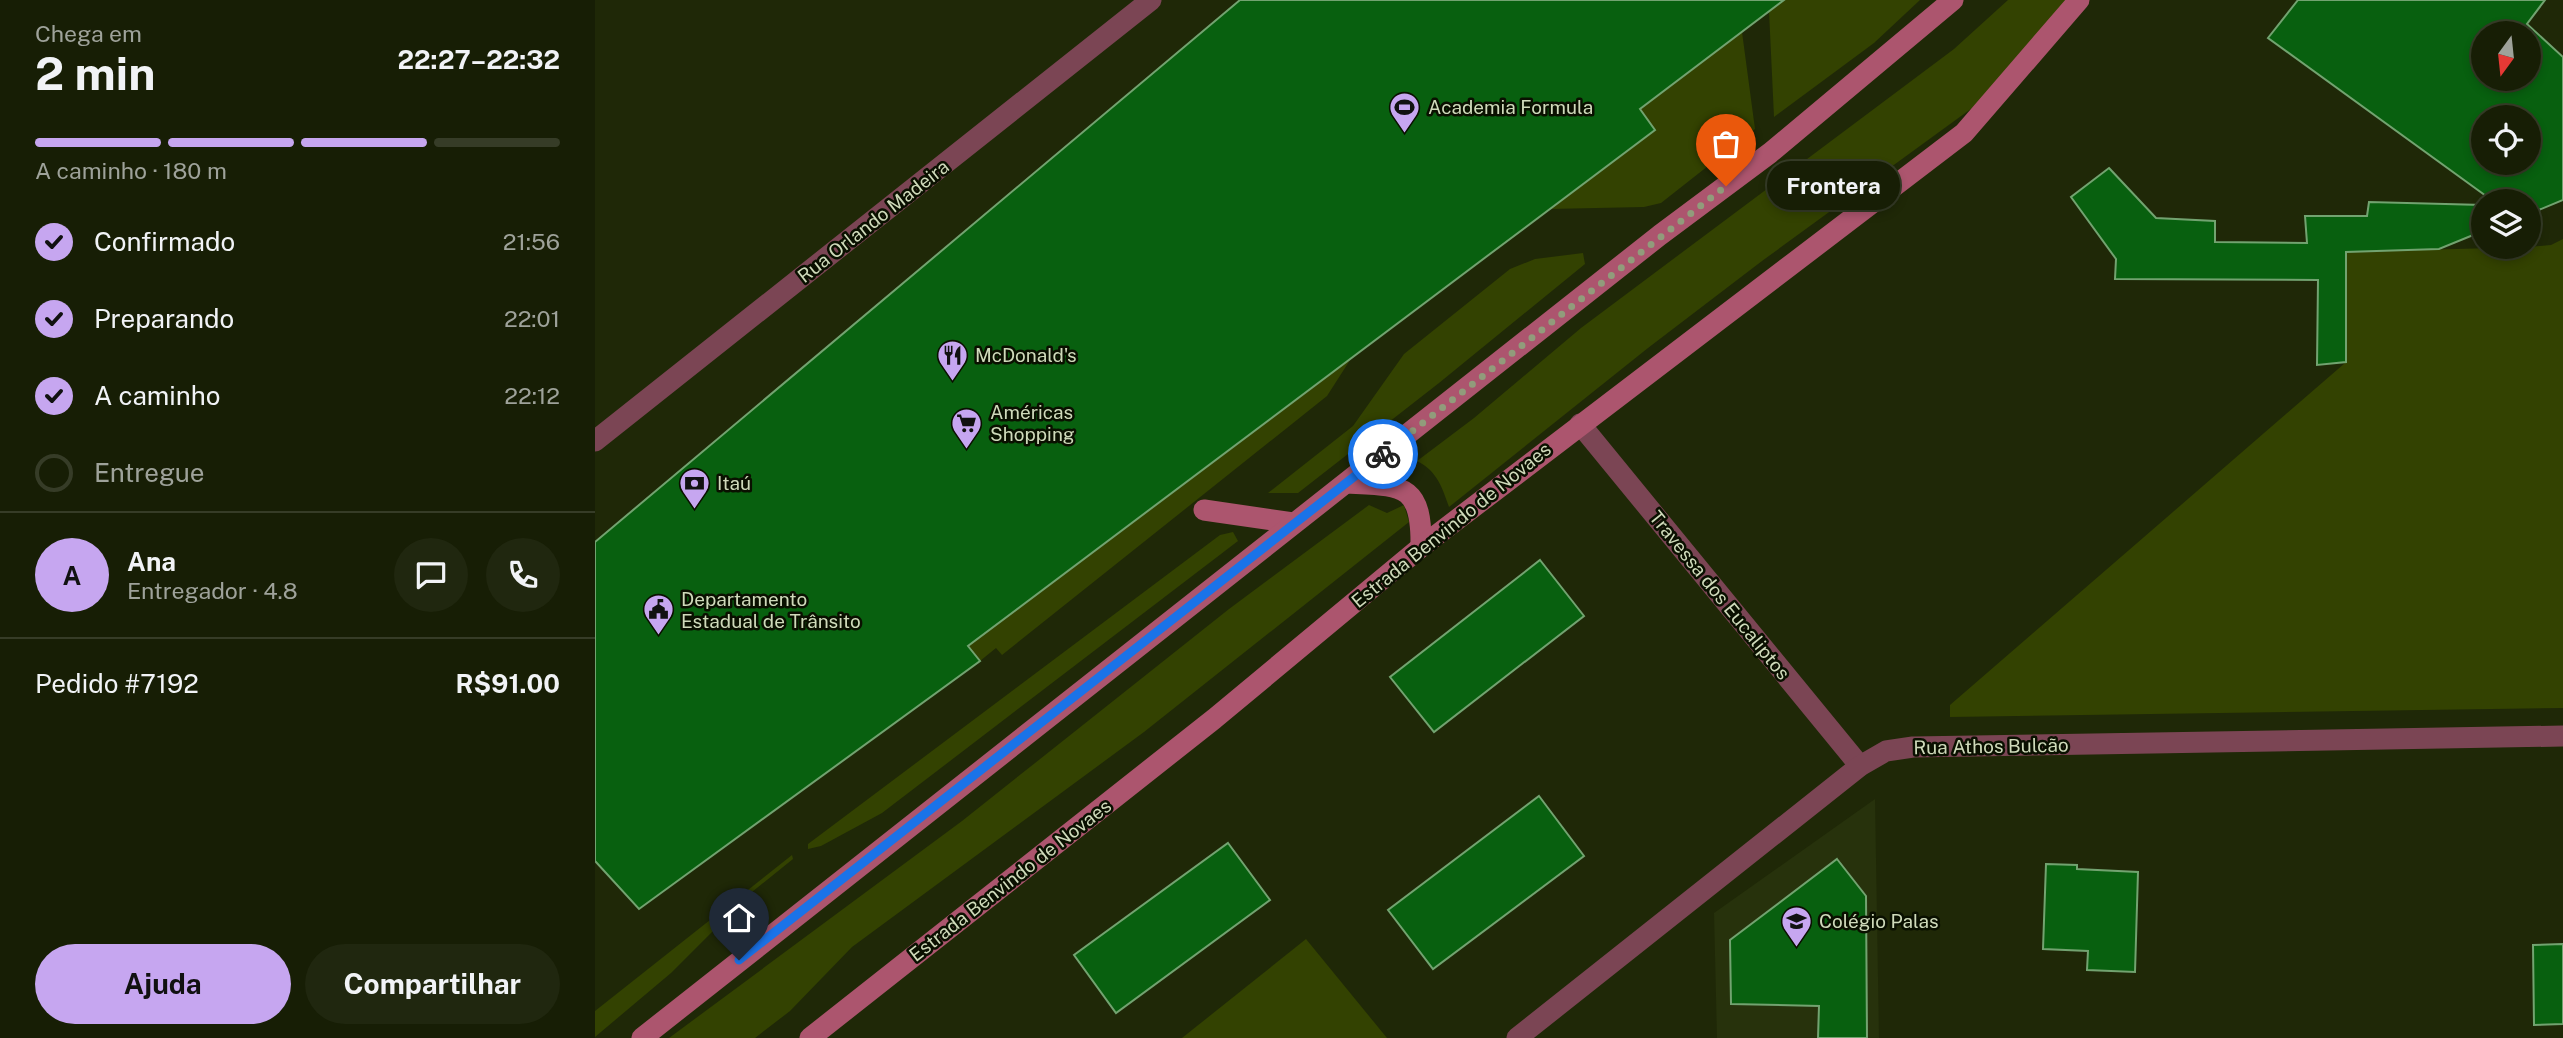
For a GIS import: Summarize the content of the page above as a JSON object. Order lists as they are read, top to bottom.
{
  "streets": {
    "street": [
      "Rua Orlando Madeira",
      "Estrada Benvindo de Novaes",
      "Travessa dos Eucaliptos",
      "Rua Athos Bulcão"
    ]
  },
  "crossings": [
    ["Estrada Benvindo de Novaes", "Travessa dos Eucaliptos"],
    ["Travessa dos Eucaliptos", "Rua Athos Bulcão"]
  ],
  "places": {
    "sports": ["Academia Formula"],
    "other": ["Frontera"],
    "restaurant": ["McDonald's"],
    "supermarket": ["Américas Shopping"],
    "bank": ["Itaú"],
    "public building": ["Departamento Estadual de Trânsito"],
    "school or university": ["Colégio Palas"]
  },
  "north": "bottom",
  "page": {
    "heading": ["2 min", "Chega em", "22:27–22:32"],
    "panel": [
      "Ana",
      "Entregador · 4.8",
      "Pedido #7192",
      "R$91.00"
    ],
    "bar": "A caminho · 180 m",
    "bubble": "Frontera",
    "list": [
      ["Confirmado", "21:56"],
      ["Preparando", "22:01"],
      ["A caminho", "22:12"],
      "Entregue"
    ],
    "round": "A",
    "buttons": ["Ajuda", "Compartilhar"]
  }
}
